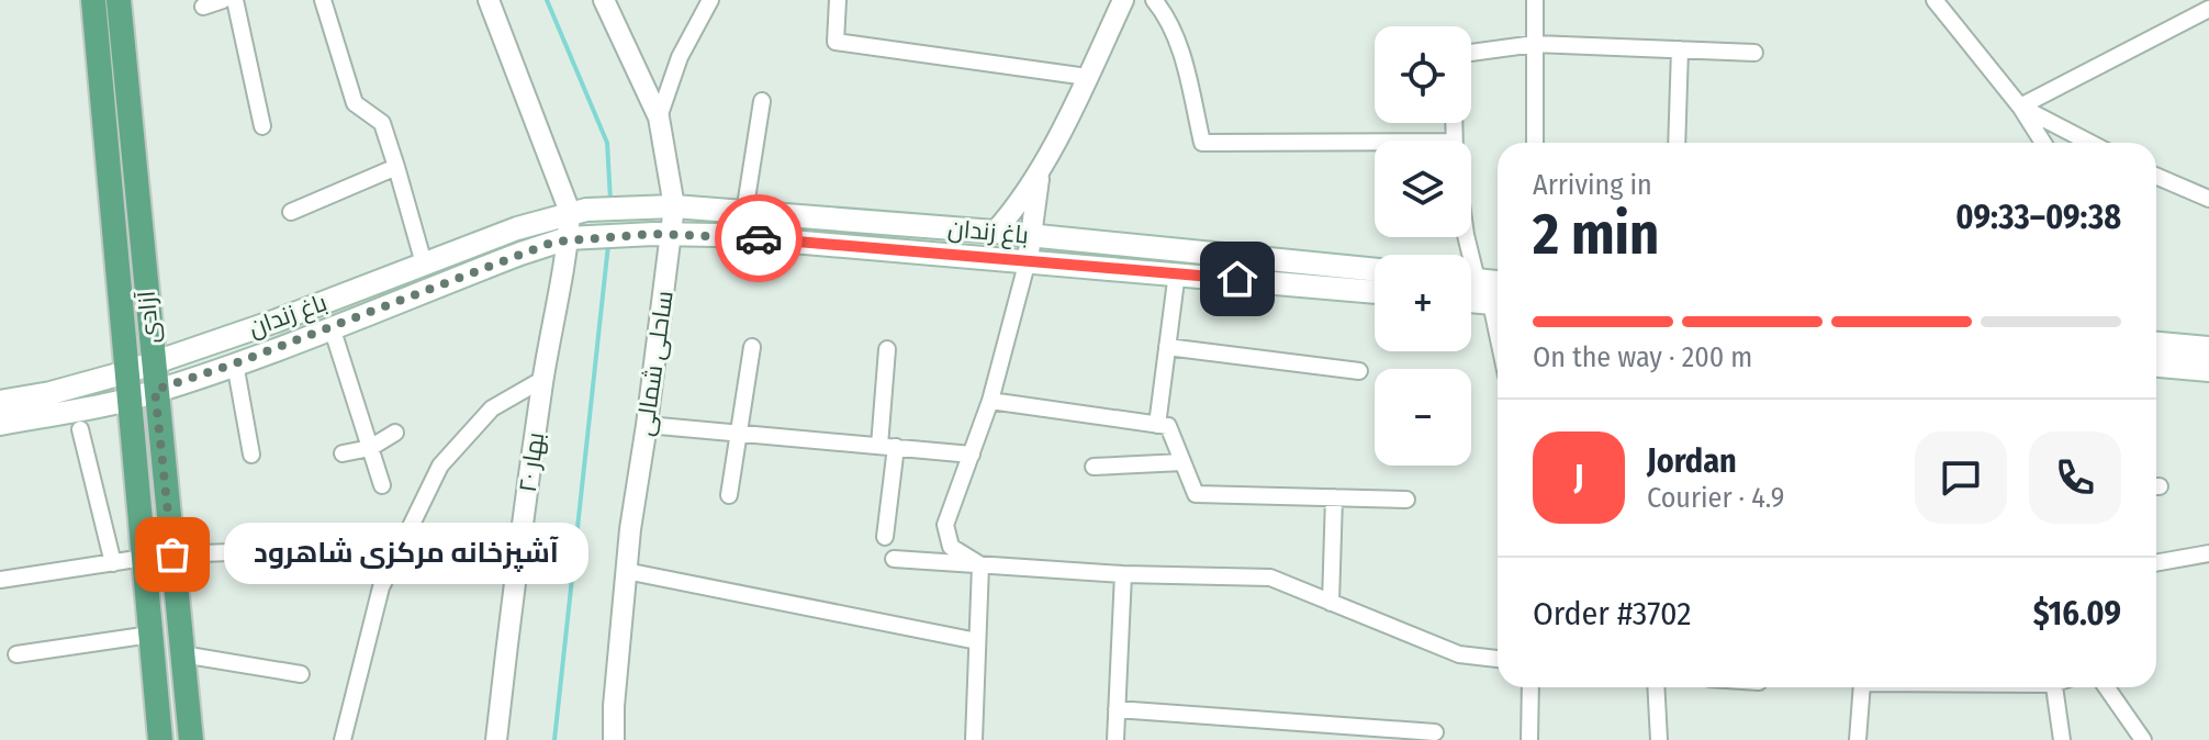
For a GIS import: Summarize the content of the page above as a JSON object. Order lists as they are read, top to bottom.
{
  "streets": {
    "main road": ["باغ زندان", "آزادی"],
    "street": ["ساحلی شمالی", "بهار ۲۰"]
  },
  "crossings": [
    ["باغ زندان", "آزادی"],
    ["باغ زندان", "ساحلی شمالی"],
    ["باغ زندان", "بهار ۲۰"]
  ],
  "places": ["آشپزخانه مرکزی شاهرود"],
  "page": {
    "map_buttons": ["+", "−"],
    "heading": ["2 min", "Arriving in", "09:33–09:38"],
    "panel": [
      "Jordan",
      "Courier · 4.9",
      "Order #3702",
      "$16.09"
    ],
    "bar": "On the way · 200 m",
    "round": "J",
    "bubble": "آشپزخانه مرکزی شاهرود"
  }
}
